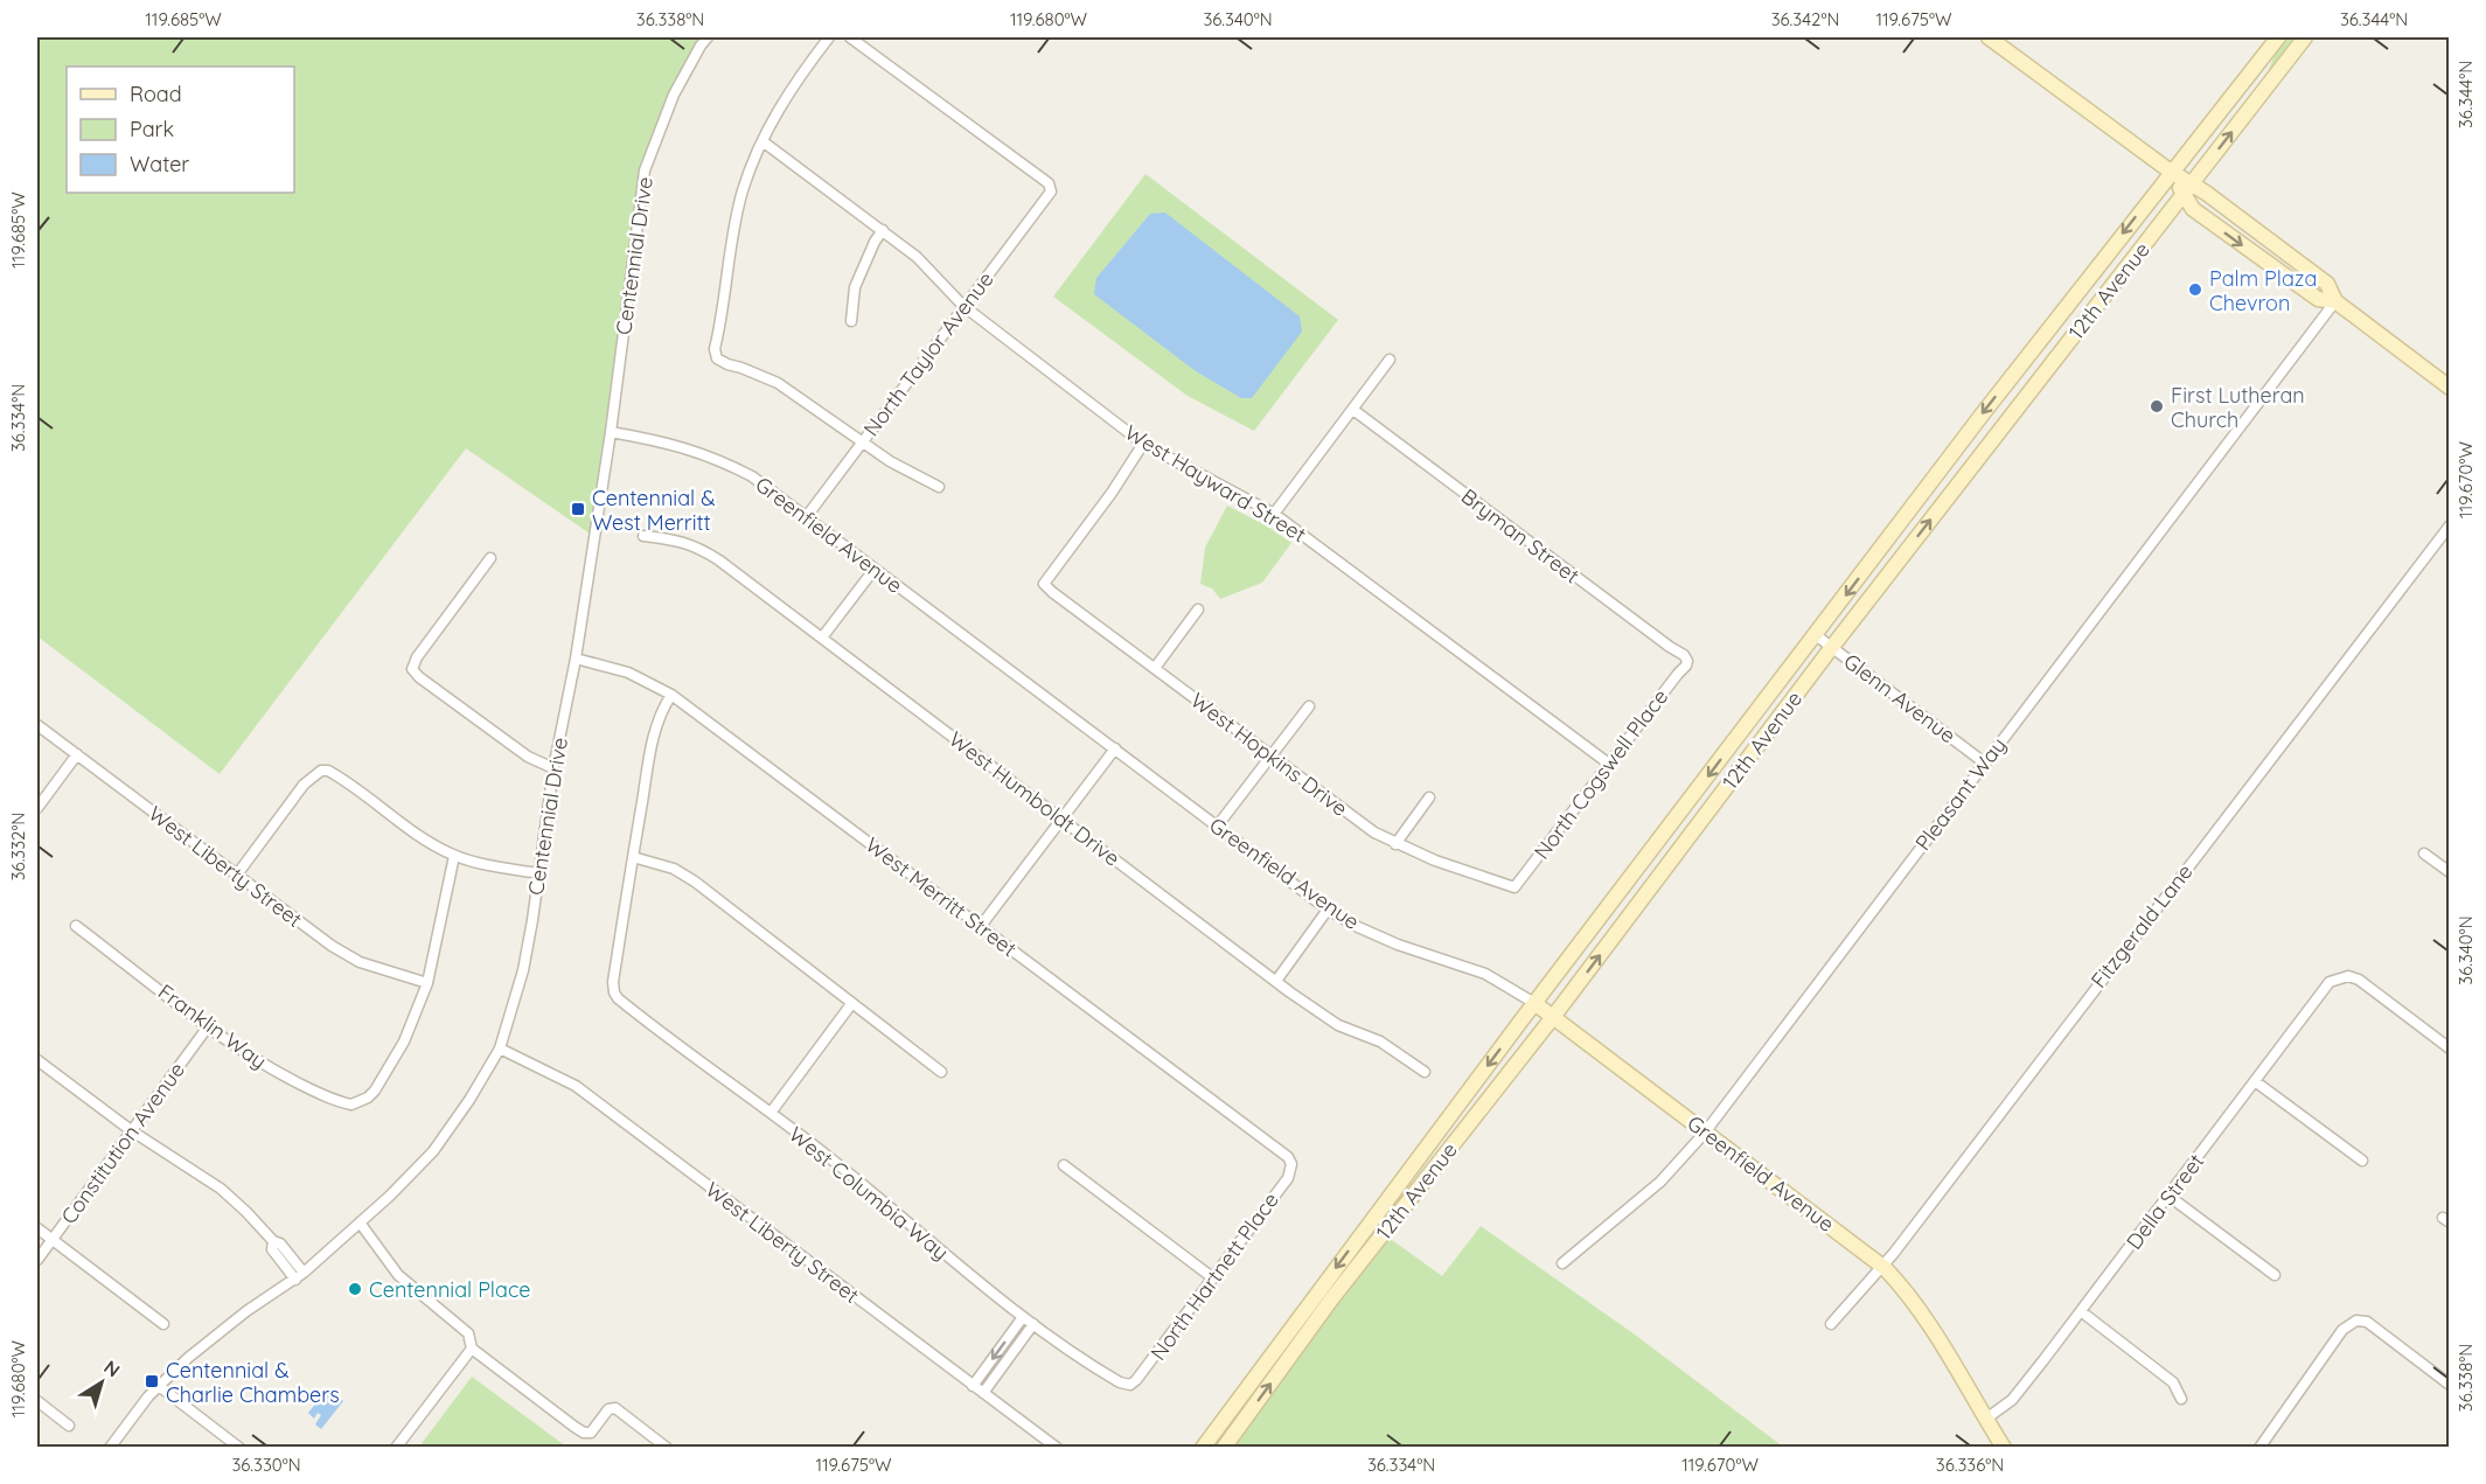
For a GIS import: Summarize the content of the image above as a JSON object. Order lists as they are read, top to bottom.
{
  "streets": {
    "main road": ["12th Avenue", "Greenfield Avenue"],
    "street": [
      "Centennial Drive",
      "North Taylor Avenue",
      "West Hayward Street",
      "Bryman Street",
      "Glenn Avenue",
      "West Hopkins Drive",
      "North Cogswell Place",
      "Pleasant Way",
      "West Humboldt Drive",
      "West Liberty Street",
      "West Merritt Street",
      "Fitzgerald Lane",
      "Franklin Way",
      "Constitution Avenue",
      "West Columbia Way",
      "Della Street",
      "North Hartnett Place"
    ]
  },
  "crossings": [
    ["Centennial Drive", "Greenfield Avenue"],
    ["Centennial Drive", "West Liberty Street"],
    ["Centennial Drive", "West Merritt Street"],
    ["12th Avenue", "Greenfield Avenue"],
    ["12th Avenue", "Glenn Avenue"],
    ["North Taylor Avenue", "West Hayward Street"],
    ["North Taylor Avenue", "Greenfield Avenue"],
    ["West Hayward Street", "West Hopkins Drive"],
    ["West Hayward Street", "North Cogswell Place"],
    ["Greenfield Avenue", "Pleasant Way"],
    ["Greenfield Avenue", "Fitzgerald Lane"],
    ["Greenfield Avenue", "Della Street"],
    ["Bryman Street", "North Cogswell Place"],
    ["Glenn Avenue", "Pleasant Way"],
    ["West Hopkins Drive", "North Cogswell Place"],
    ["West Liberty Street", "Franklin Way"],
    ["West Merritt Street", "North Hartnett Place"],
    ["Franklin Way", "Constitution Avenue"],
    ["West Columbia Way", "North Hartnett Place"]
  ],
  "places": {
    "other": ["Palm Plaza Chevron", "First Lutheran Church", "Centennial Place"],
    "transit": ["Centennial & West Merritt", "Centennial & Charlie Chambers"]
  },
  "legend": ["Road", "Park", "Water"],
  "north": "top right",
  "coordinates": [
    "119.685°W",
    "36.338°N",
    "119.680°W",
    "36.340°N",
    "36.342°N",
    "119.675°W",
    "36.344°N",
    "36.334°N",
    "119.670°W",
    "36.332°N",
    "36.330°N",
    "36.336°N"
  ]
}
